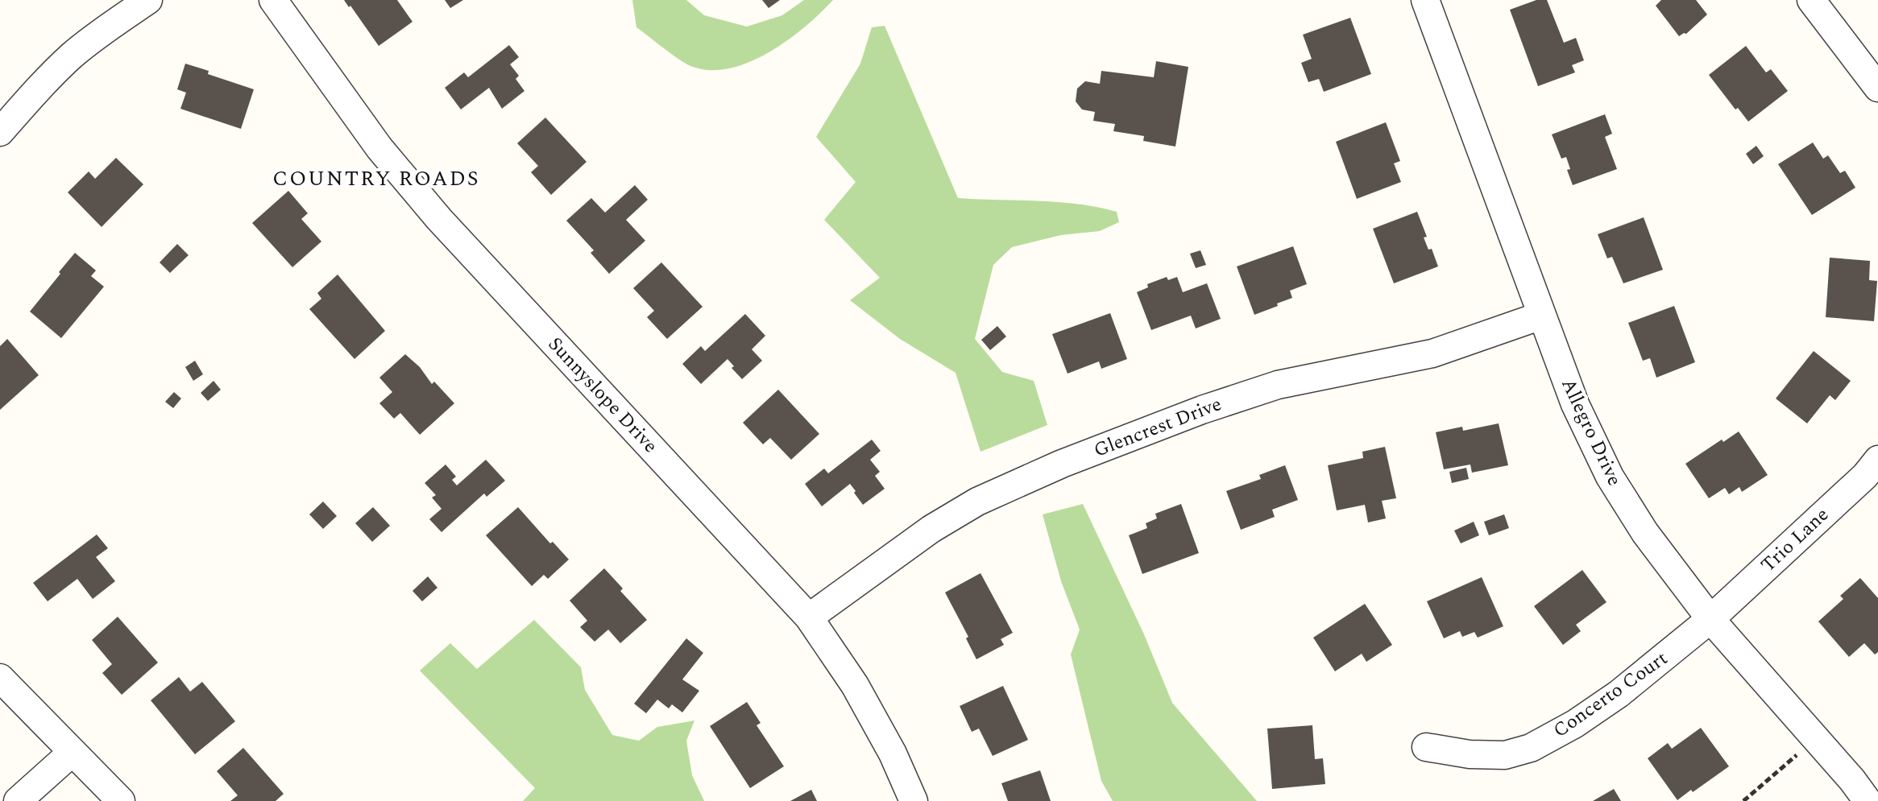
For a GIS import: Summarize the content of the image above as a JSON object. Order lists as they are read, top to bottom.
{
  "streets": {
    "street": [
      "Sunnyslope Drive",
      "Glencrest Drive",
      "Allegro Drive",
      "Trio Lane",
      "Concerto Court"
    ]
  },
  "crossings": [
    ["Sunnyslope Drive", "Glencrest Drive"],
    ["Glencrest Drive", "Allegro Drive"],
    ["Allegro Drive", "Trio Lane"],
    ["Allegro Drive", "Concerto Court"],
    ["Trio Lane", "Concerto Court"]
  ],
  "districts": ["COUNTRY ROADS"]
}
